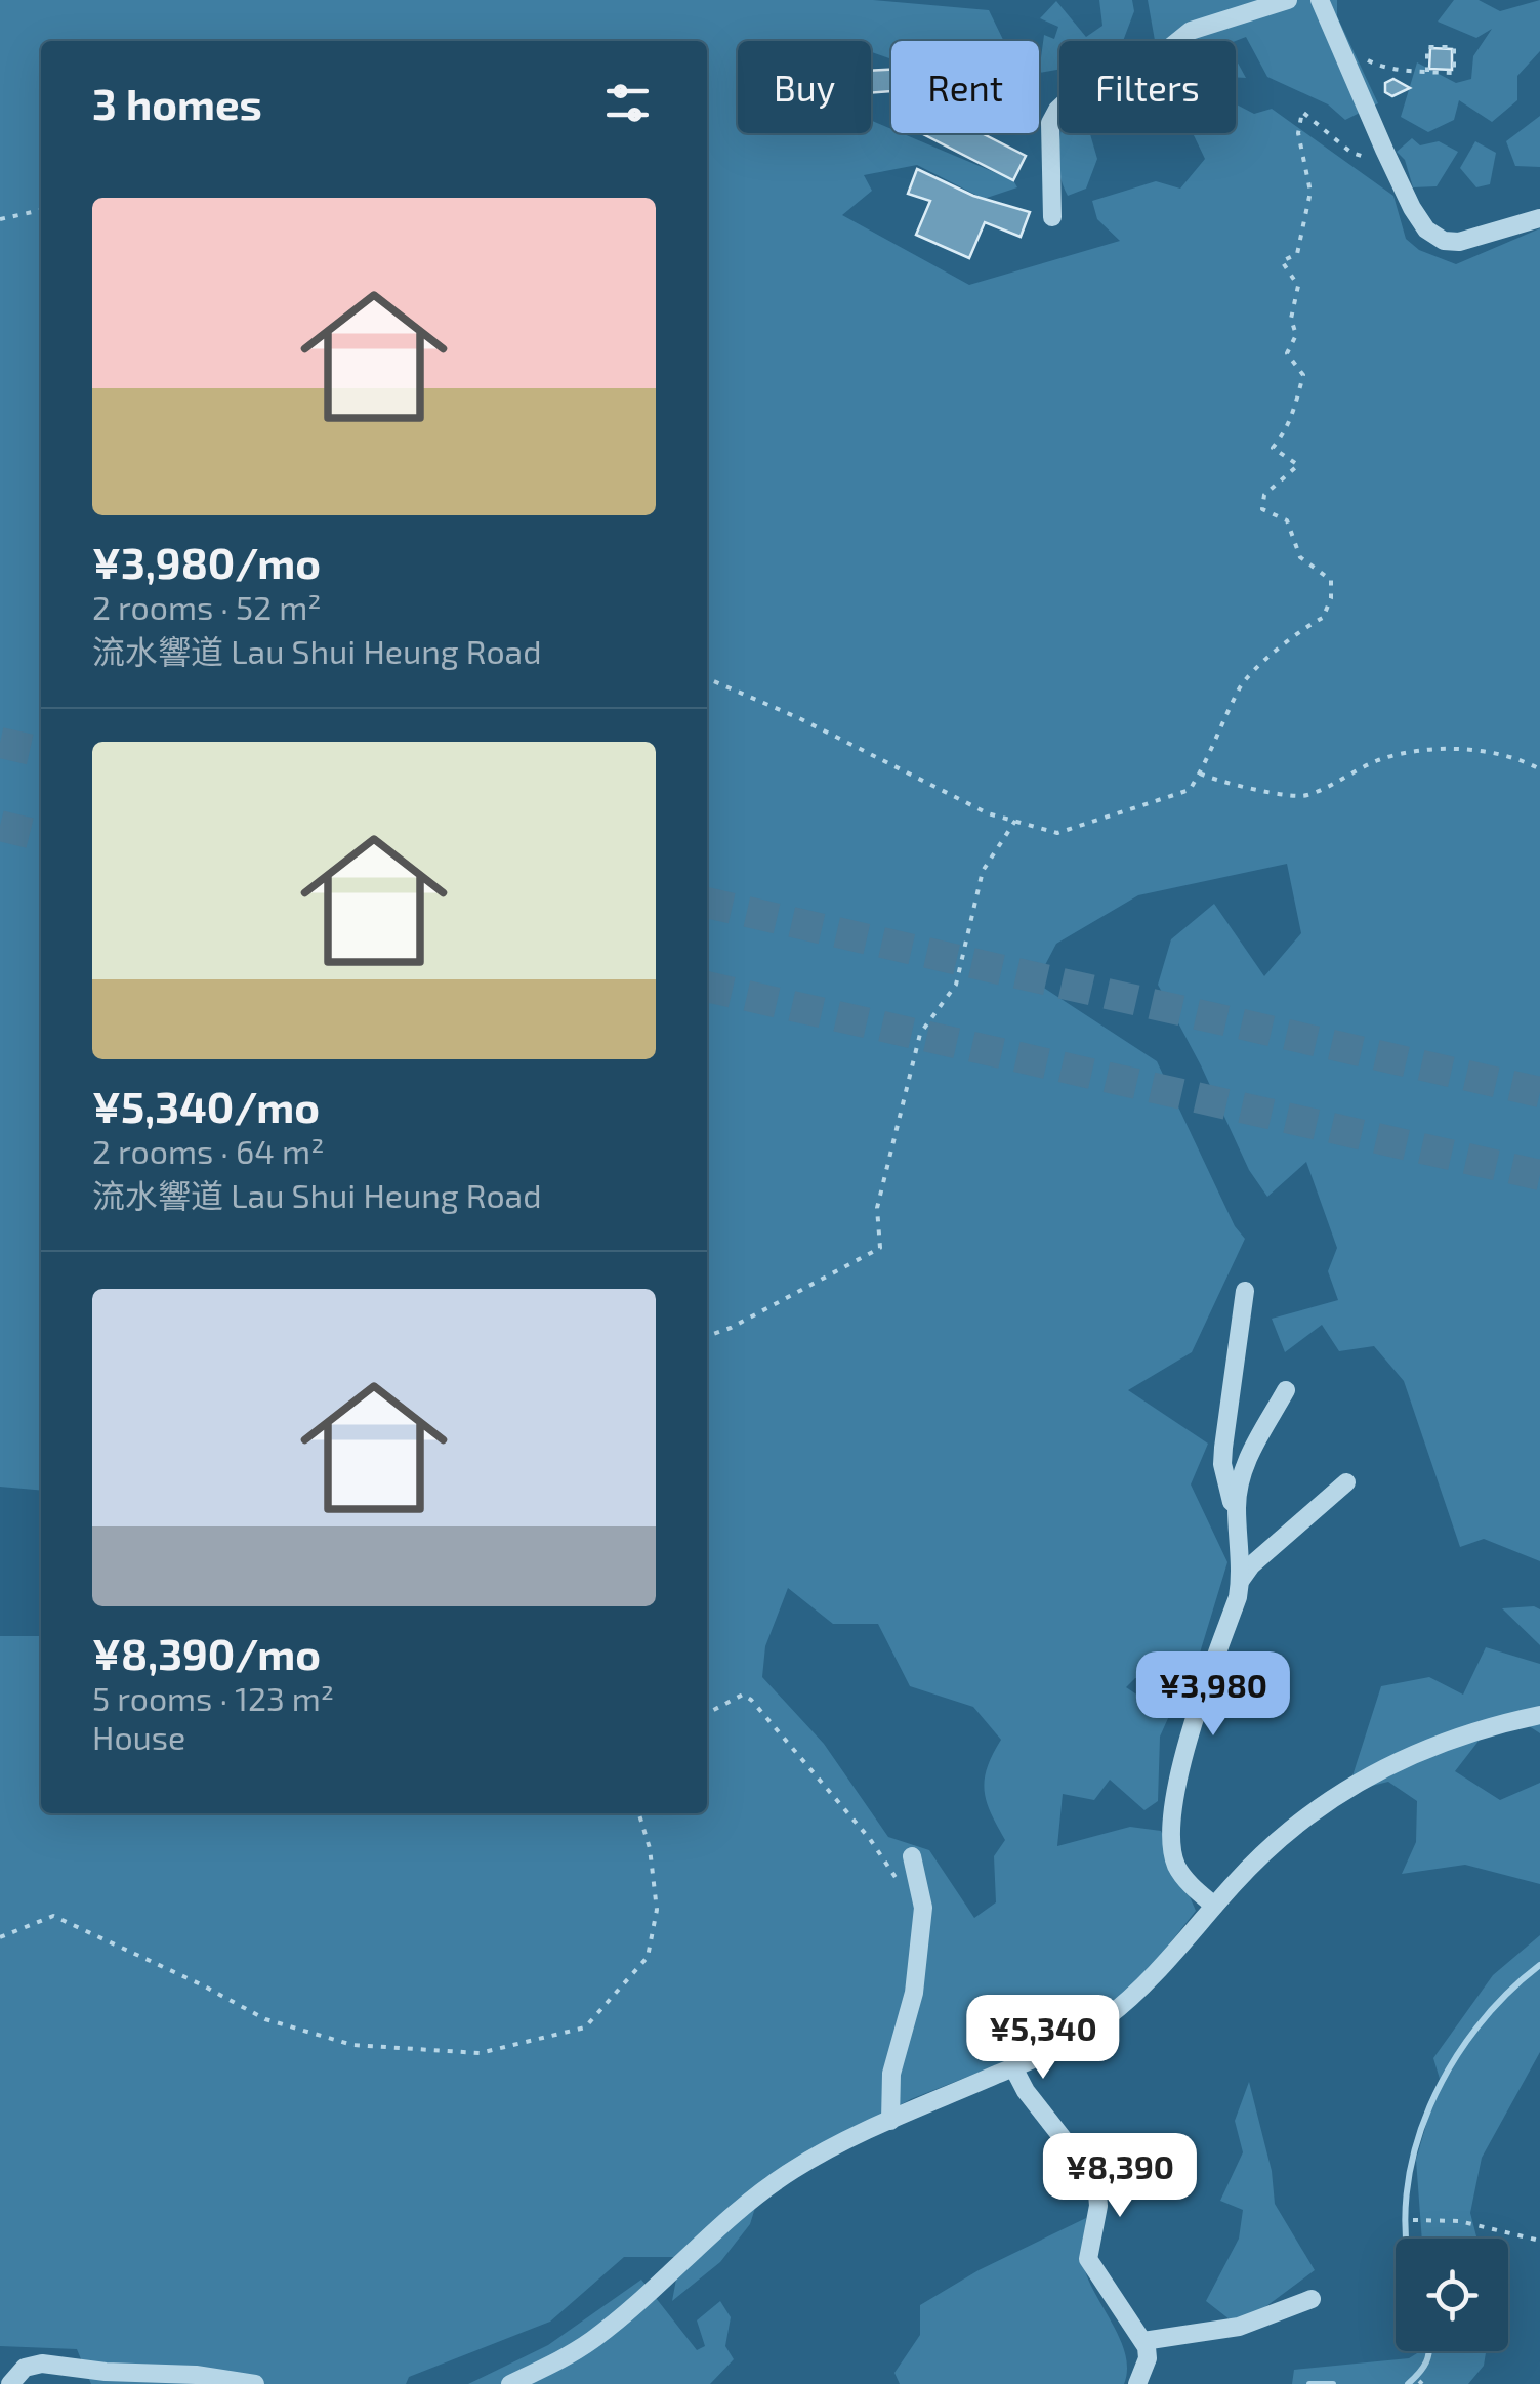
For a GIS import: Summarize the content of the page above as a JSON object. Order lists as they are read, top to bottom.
{
  "page": {
    "chip": ["Buy", "Rent", "Filters"],
    "heading": "3 homes",
    "list": [
      {
        "name": "¥3,980/mo",
        "note": "2 rooms · 52 m² · 流水響道 Lau Shui Heung Road"
      },
      {
        "name": "¥5,340/mo",
        "note": "2 rooms · 64 m² · 流水響道 Lau Shui Heung Road"
      },
      {
        "name": "¥8,390/mo",
        "note": "5 rooms · 123 m² · House"
      }
    ],
    "price": ["¥3,980", "¥5,340", "¥8,390"]
  }
}
